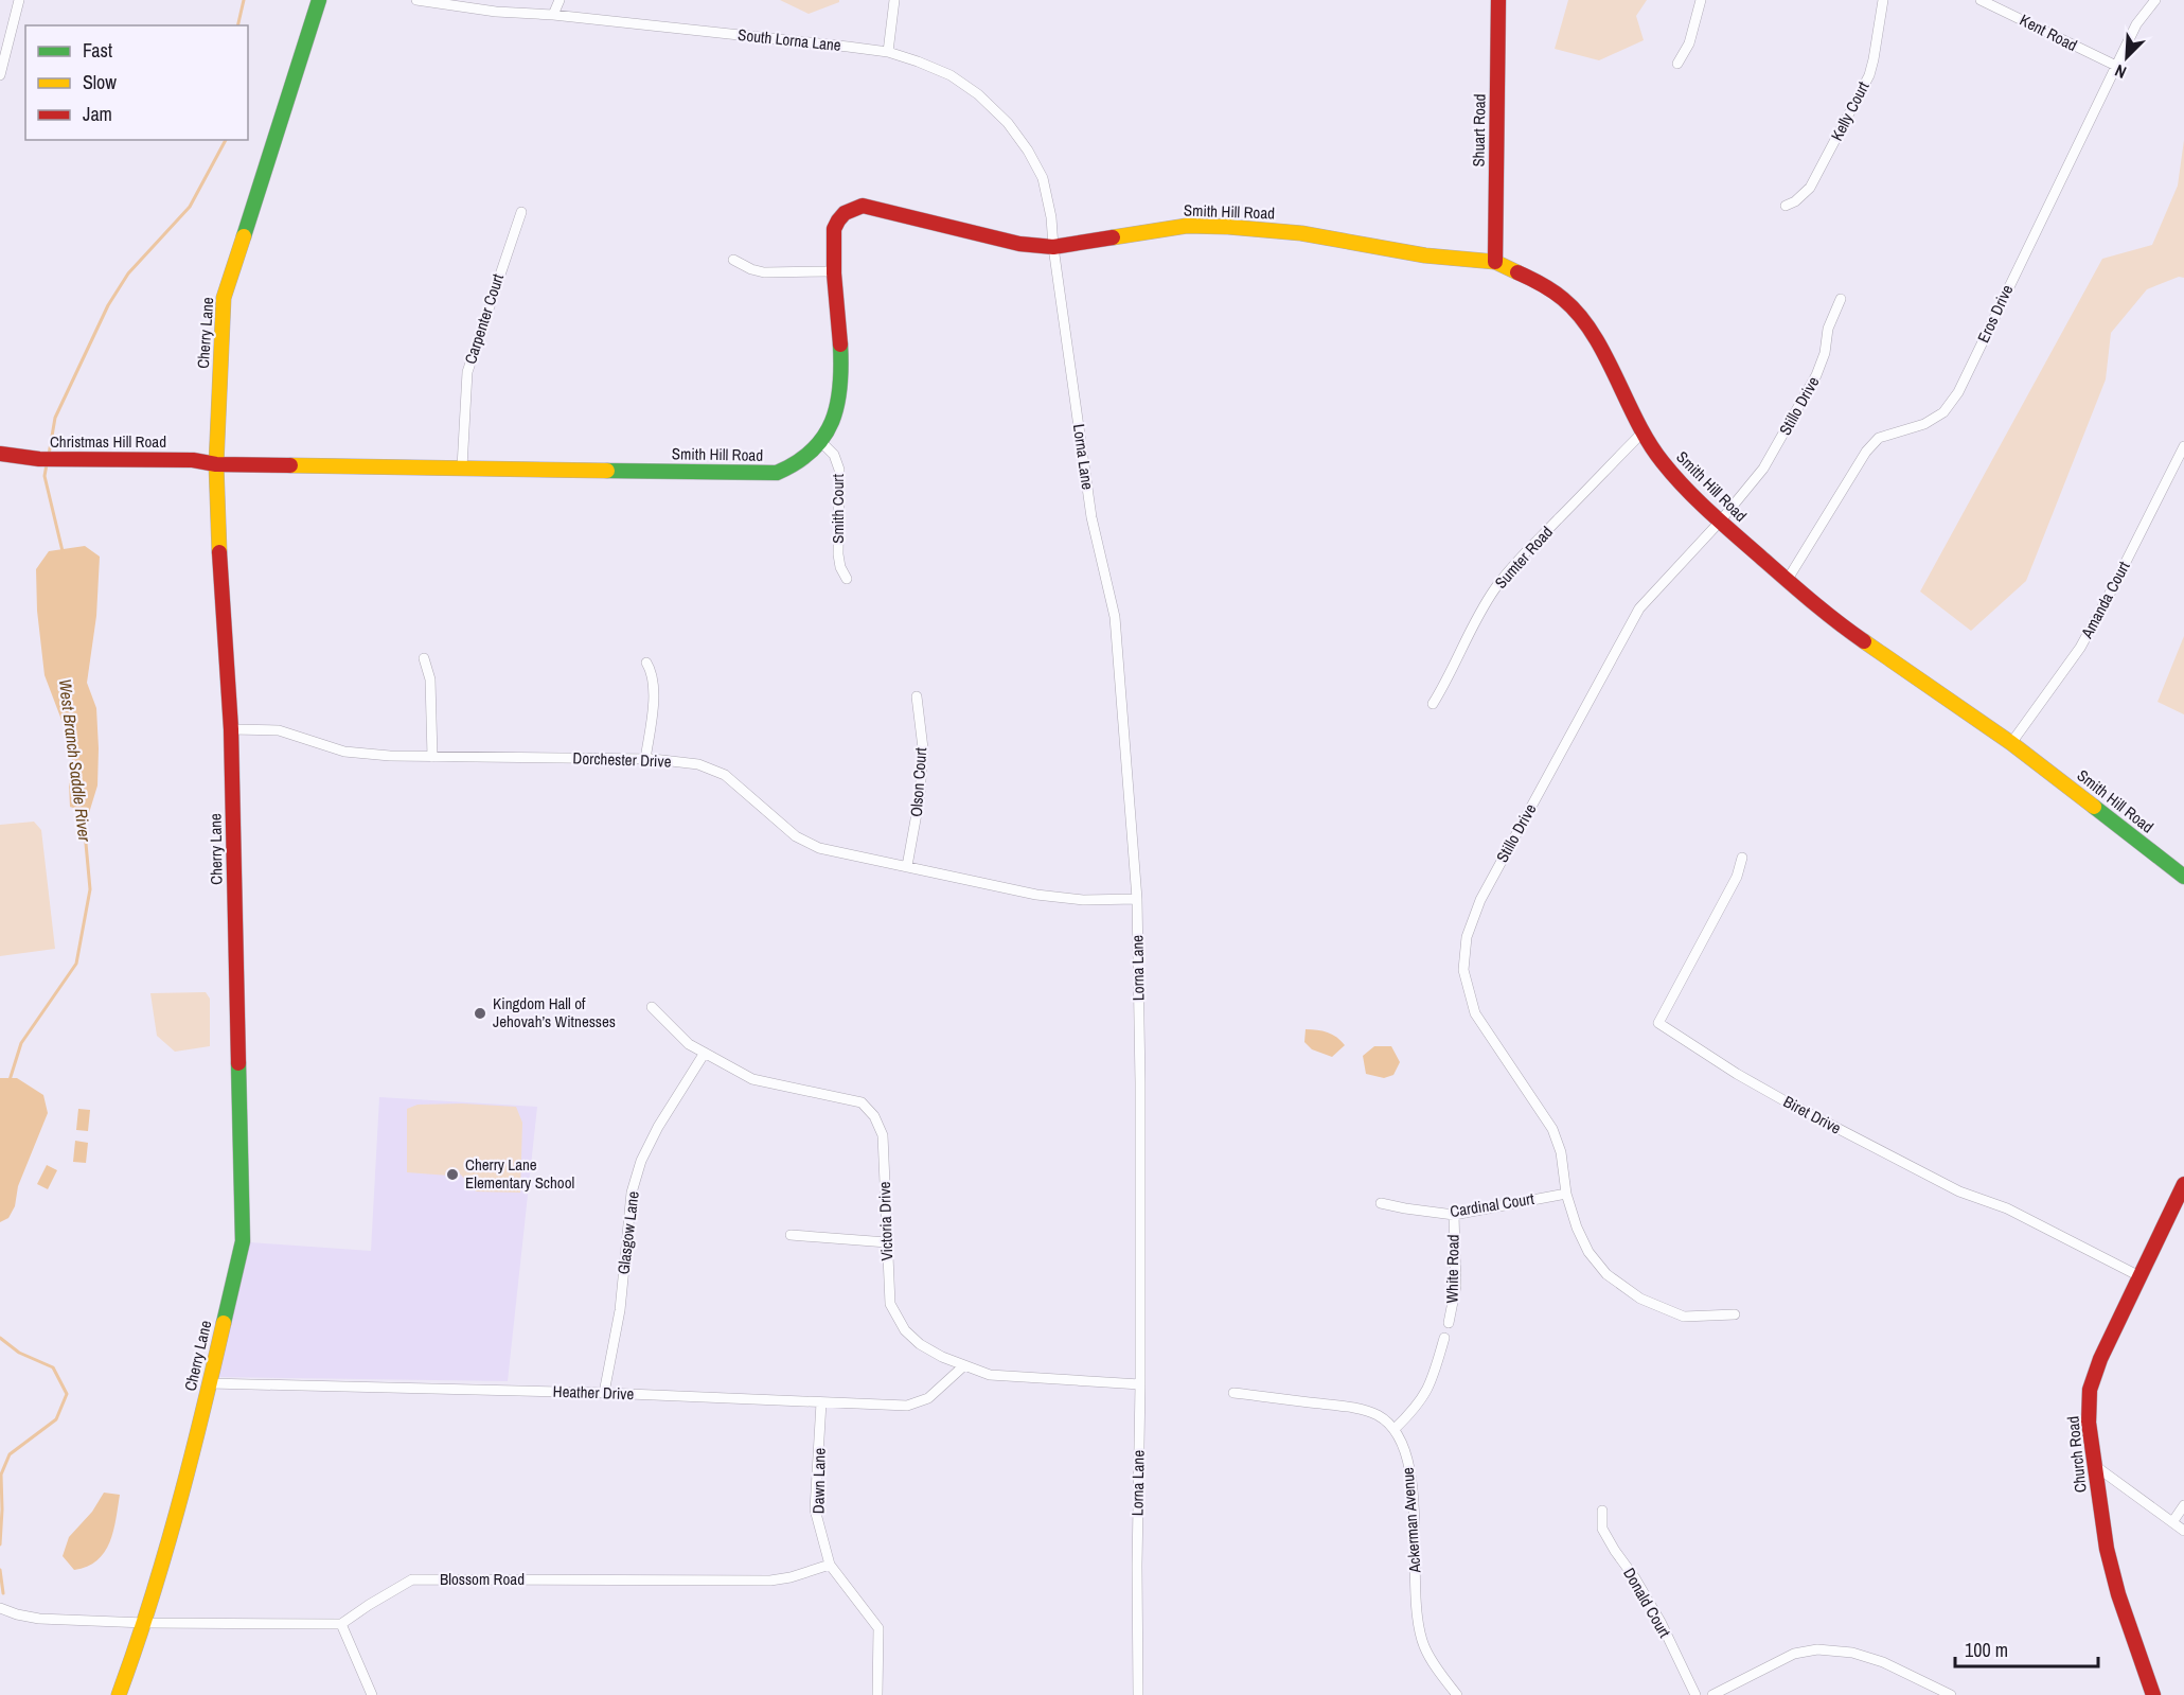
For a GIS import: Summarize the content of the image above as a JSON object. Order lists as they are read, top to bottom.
{
  "streets": {
    "street": [
      "Kent Road",
      "South Lorna Lane",
      "Kelly Court",
      "Shuart Road",
      "Smith Hill Road",
      "Eros Drive",
      "Carpenter Court",
      "Cherry Lane",
      "Stillo Drive",
      "Christmas Hill Road",
      "Lorna Lane",
      "Smith Court",
      "Sumter Road",
      "Amanda Court",
      "Dorchester Drive",
      "Olson Court",
      "Biret Drive",
      "Cardinal Court",
      "Victoria Drive",
      "Glasgow Lane",
      "White Road",
      "Heather Drive",
      "Church Road",
      "Dawn Lane",
      "Ackerman Avenue",
      "Blossom Road",
      "Donald Court"
    ]
  },
  "crossings": [
    ["Kent Road", "Eros Drive"],
    ["South Lorna Lane", "Smith Hill Road"],
    ["South Lorna Lane", "Lorna Lane"],
    ["Shuart Road", "Smith Hill Road"],
    ["Smith Hill Road", "Eros Drive"],
    ["Smith Hill Road", "Carpenter Court"],
    ["Smith Hill Road", "Cherry Lane"],
    ["Smith Hill Road", "Stillo Drive"],
    ["Smith Hill Road", "Christmas Hill Road"],
    ["Smith Hill Road", "Lorna Lane"],
    ["Smith Hill Road", "Smith Court"],
    ["Smith Hill Road", "Sumter Road"],
    ["Smith Hill Road", "Amanda Court"],
    ["Cherry Lane", "Christmas Hill Road"],
    ["Cherry Lane", "Dorchester Drive"],
    ["Cherry Lane", "Heather Drive"],
    ["Stillo Drive", "Cardinal Court"],
    ["Lorna Lane", "Dorchester Drive"],
    ["Lorna Lane", "Victoria Drive"],
    ["Dorchester Drive", "Olson Court"],
    ["Biret Drive", "Church Road"],
    ["Cardinal Court", "White Road"],
    ["Victoria Drive", "Glasgow Lane"],
    ["Victoria Drive", "Heather Drive"],
    ["Glasgow Lane", "Heather Drive"],
    ["Heather Drive", "Dawn Lane"],
    ["Dawn Lane", "Blossom Road"]
  ],
  "water": ["West Branch Saddle River"],
  "places": ["Kingdom Hall of Jehovah’s Witnesses", "Cherry Lane Elementary School"],
  "legend": ["Fast", "Slow", "Jam"],
  "scale_bar": "100 m",
  "north": "bottom left"
}
